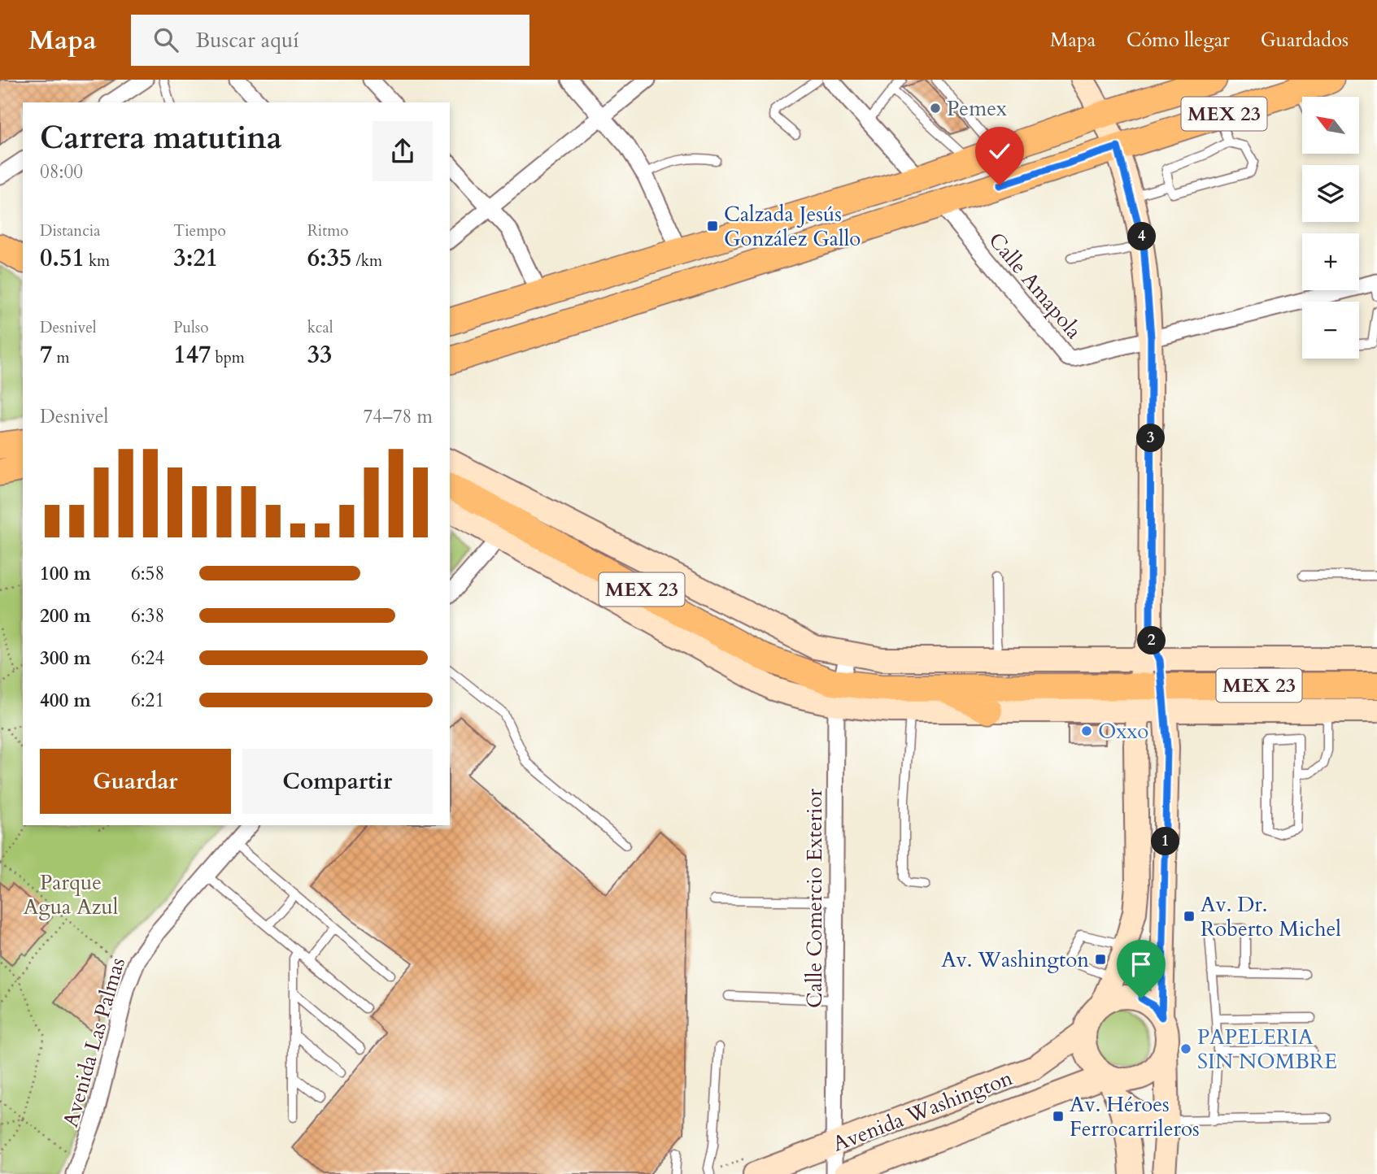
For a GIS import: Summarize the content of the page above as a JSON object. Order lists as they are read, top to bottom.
{
  "streets": {
    "main road": ["MEX 23", "Avenida Washington"],
    "street": ["Calle Amapola", "Calle Comercio Exterior", "Avenida Las Palmas"]
  },
  "crossings": [
    ["MEX 23", "Calle Amapola"],
    ["MEX 23", "Calle Comercio Exterior"],
    ["Calle Comercio Exterior", "Avenida Washington"]
  ],
  "parks": ["Parque Agua Azul"],
  "places": {
    "other": ["Pemex", "Oxxo", "PAPELERIA SIN NOMBRE"],
    "transit": [
      "Calzada Jesús González Gallo",
      "Av. Dr. Roberto Michel",
      "Av. Washington",
      "Av. Héroes Ferrocarrileros"
    ]
  },
  "north": "top left",
  "page": {
    "header": "Mapa",
    "search": "Buscar aquí",
    "nav": ["Mapa", "Cómo llegar", "Guardados"],
    "map_buttons": ["+", "−"],
    "heading": ["Carrera matutina", "08:00"],
    "stats": [
      ["Distancia", "0.51 km"],
      ["Tiempo", "3:21"],
      ["Ritmo", "6:35 /km"],
      ["Desnivel", "7 m"],
      ["Pulso", "147 bpm"],
      ["kcal", "33"]
    ],
    "pins": [
      "4",
      "3",
      "2",
      "1"
    ],
    "chart": ["Desnivel", "74–78 m"],
    "list": [
      {
        "name": "100 m",
        "note": "6:58"
      },
      {
        "name": "200 m",
        "note": "6:38"
      },
      {
        "name": "300 m",
        "note": "6:24"
      },
      {
        "name": "400 m",
        "note": "6:21"
      }
    ],
    "buttons": ["Guardar", "Compartir"]
  }
}
